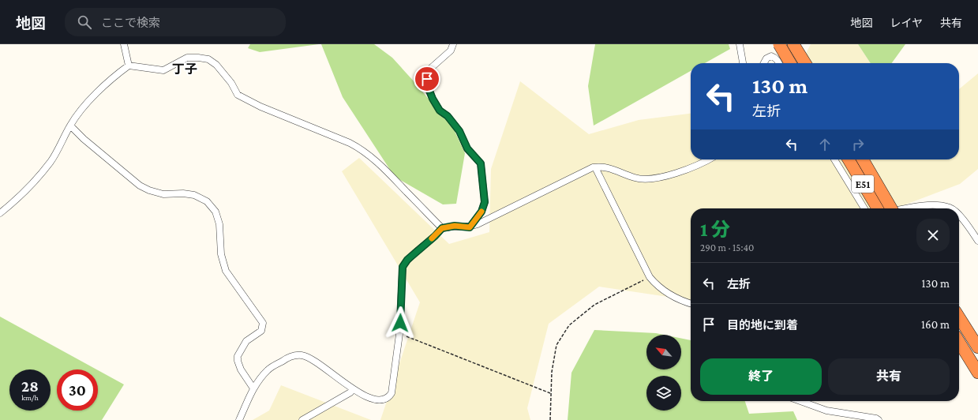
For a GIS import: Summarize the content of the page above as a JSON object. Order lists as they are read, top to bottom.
{
  "streets": {
    "highway": ["E51"]
  },
  "districts": ["丁子"],
  "north": "top left",
  "page": {
    "header": "地図",
    "search": "ここで検索",
    "nav": ["地図", "レイヤ", "共有"],
    "turn": ["130 m", "左折"],
    "heading": ["1 分", "290 m · 15:40"],
    "list": [
      {
        "name": "左折",
        "value": "130 m"
      },
      {
        "name": "目的地に到着",
        "value": "160 m"
      }
    ],
    "buttons": ["終了", "共有"],
    "speed": "28 km/h",
    "limit": "30"
  }
}
